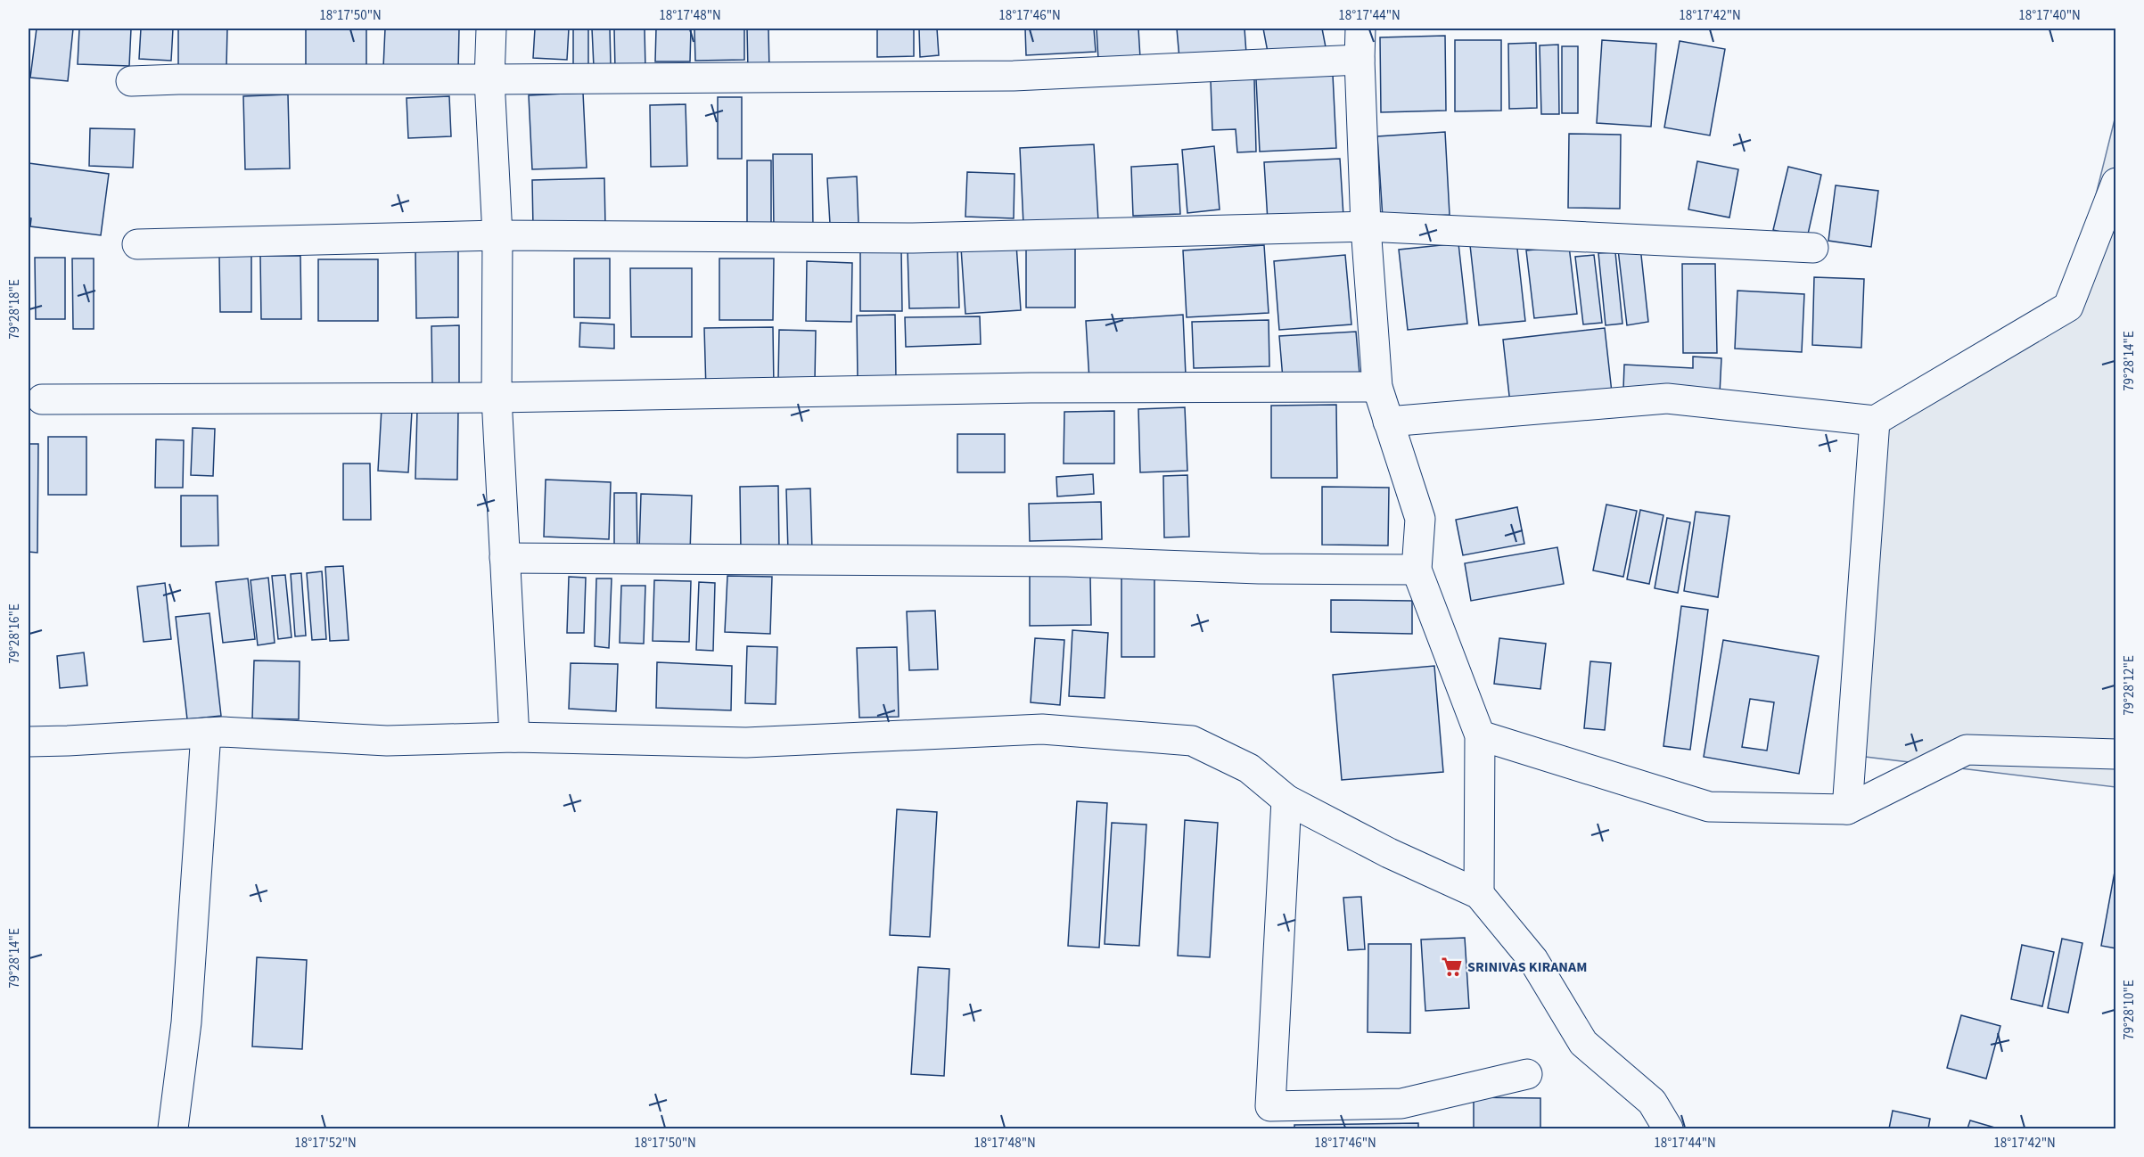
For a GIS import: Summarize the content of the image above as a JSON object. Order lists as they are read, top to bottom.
{
  "places": {
    "supermarket": ["SRINIVAS KIRANAM"]
  },
  "coordinates": [
    "18°17'50\"N",
    "18°17'48\"N",
    "18°17'46\"N",
    "18°17'44\"N",
    "18°17'42\"N",
    "18°17'40\"N",
    "79°28'18\"E",
    "79°28'14\"E",
    "79°28'16\"E",
    "79°28'12\"E",
    "79°28'10\"E",
    "18°17'52\"N"
  ]
}
